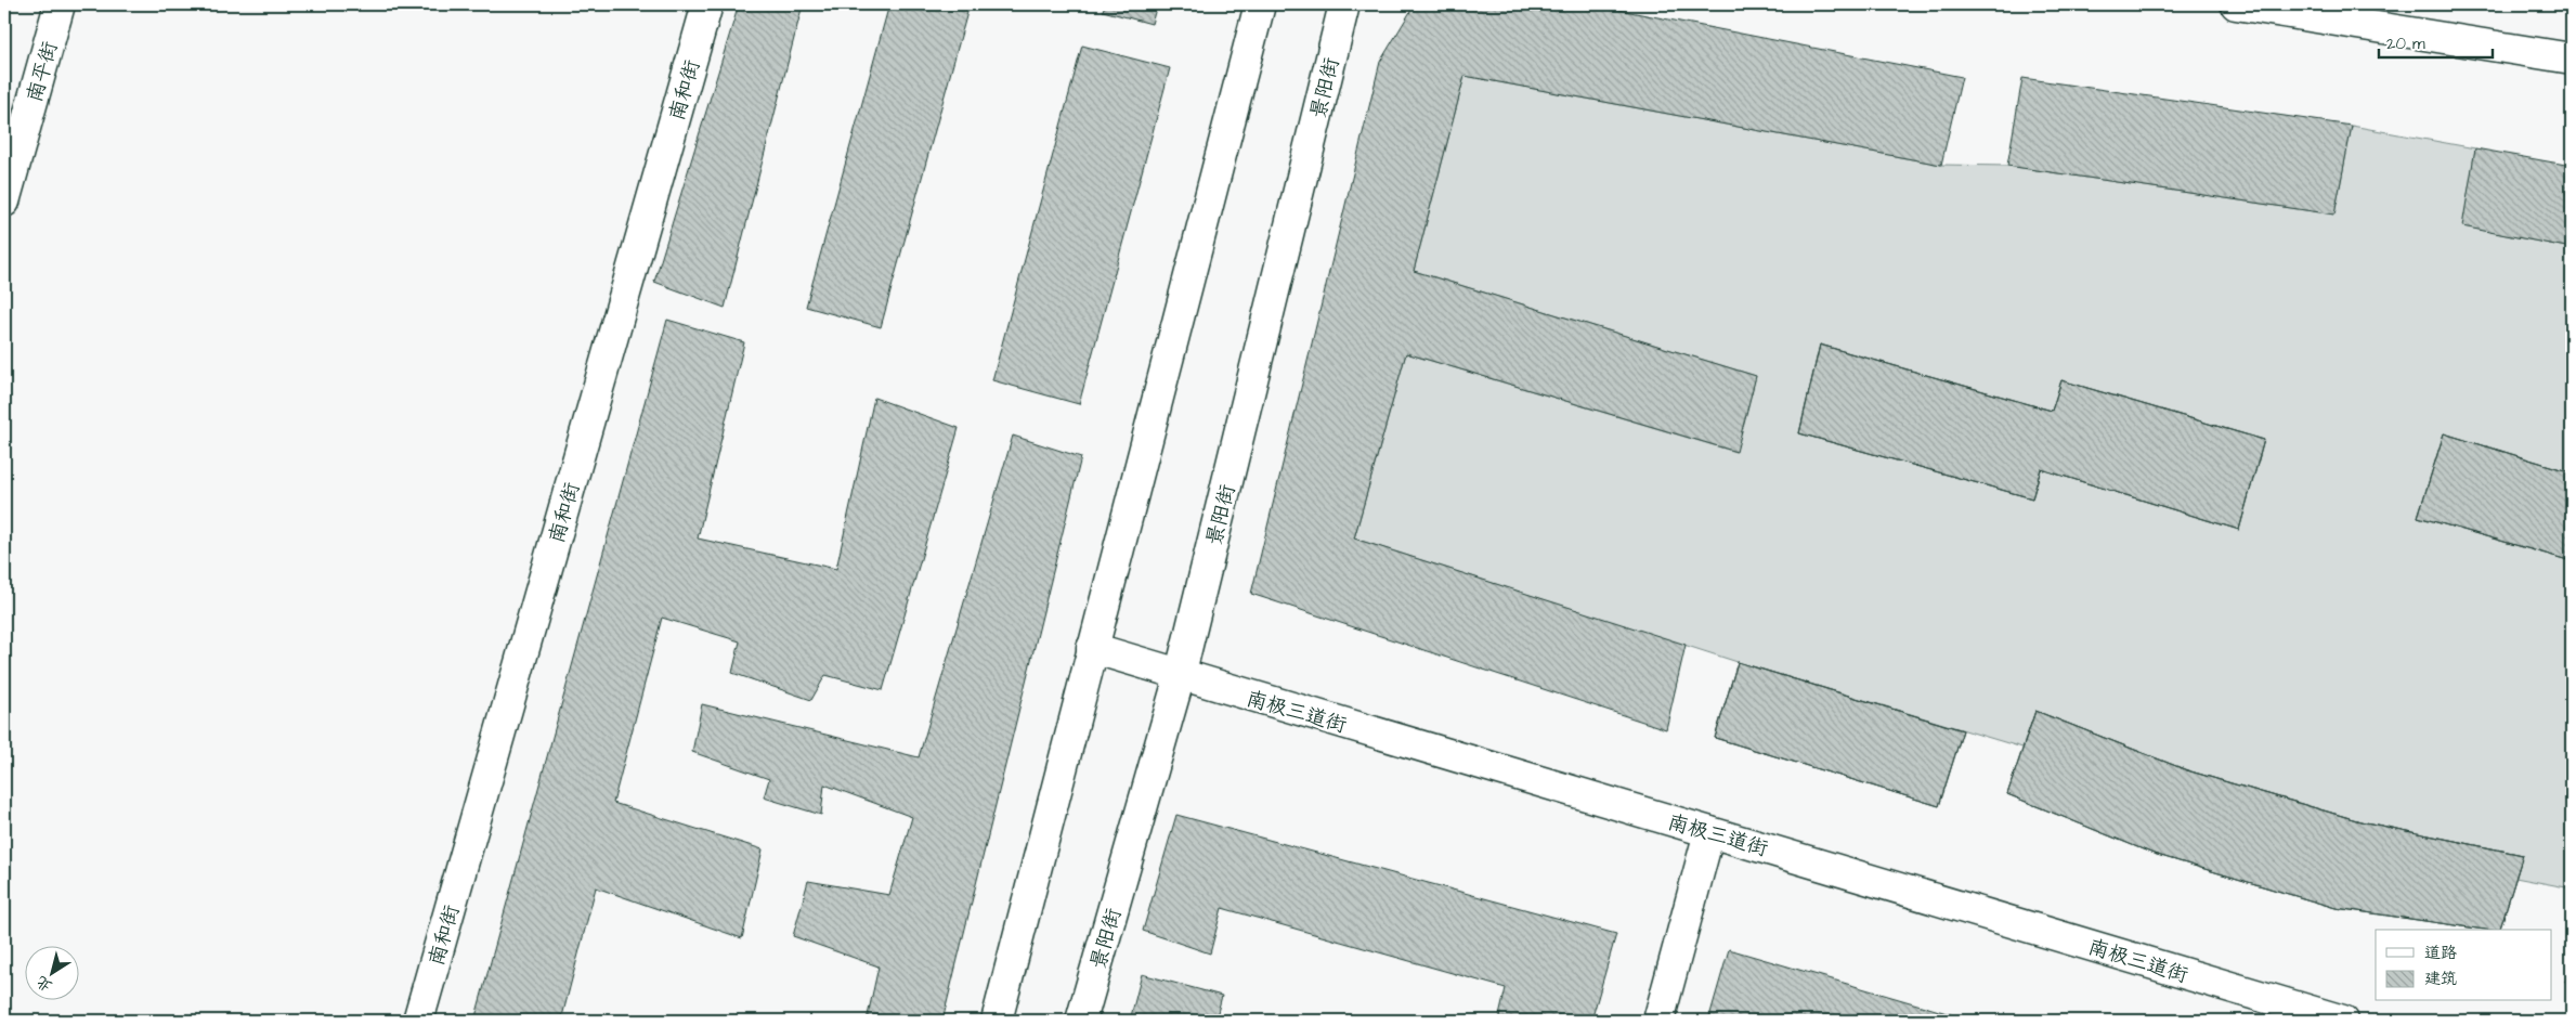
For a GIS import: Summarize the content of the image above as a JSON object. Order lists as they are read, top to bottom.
{
  "streets": {
    "main road": [
      "南平街",
      "景阳街",
      "南和街",
      "南极三道街"
    ]
  },
  "crossings": [
    ["景阳街", "南极三道街"]
  ],
  "legend": ["道路", "建筑"],
  "scale_bar": "20 m",
  "north": "bottom left"
}
